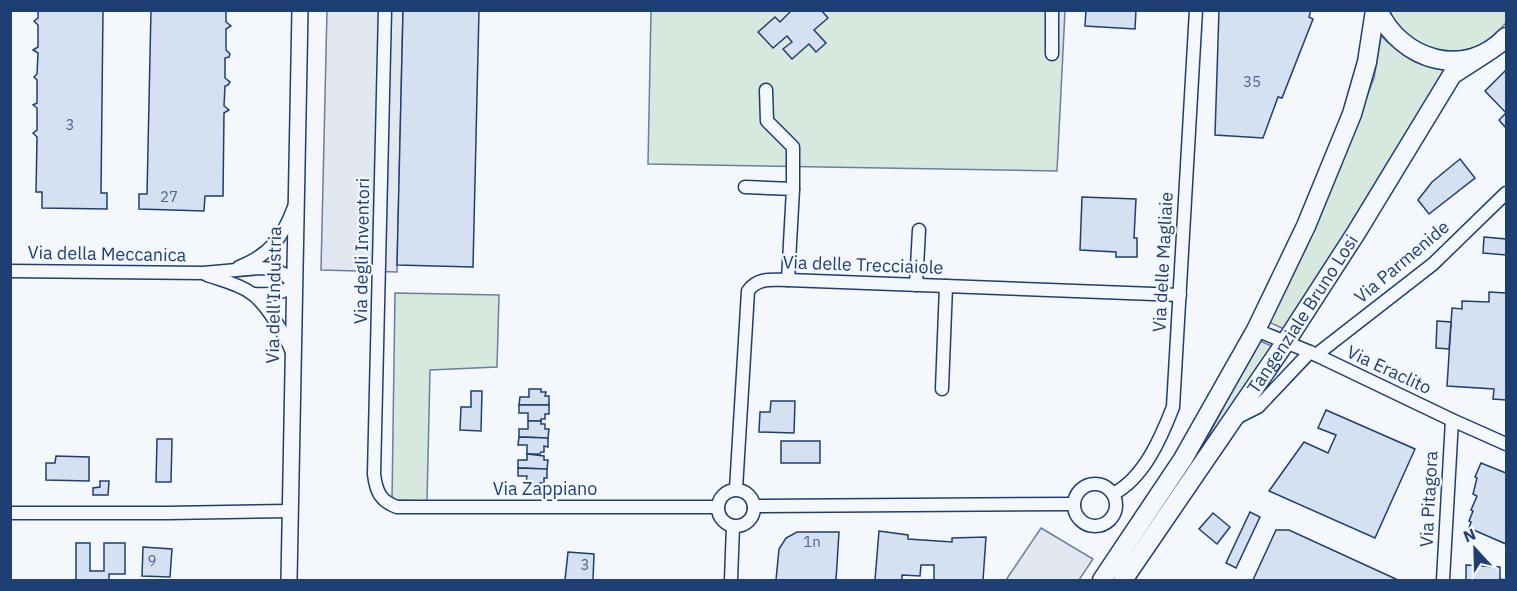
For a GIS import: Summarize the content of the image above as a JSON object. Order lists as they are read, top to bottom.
{
  "streets": {
    "main road": ["Tangenziale Bruno Losi"],
    "street": [
      "Via degli Inventori",
      "Via della Meccanica",
      "Via delle Magliaie",
      "Via Parmenide",
      "Via delle Trecciaiole",
      "Via dell'Industria",
      "Via Eraclito",
      "Via Zappiano",
      "Via Pitagora"
    ]
  },
  "crossings": [
    ["Via degli Inventori", "Via Zappiano"],
    ["Via della Meccanica", "Via dell'Industria"],
    ["Via delle Magliaie", "Via delle Trecciaiole"],
    ["Via Parmenide", "Tangenziale Bruno Losi"],
    ["Via Parmenide", "Via Eraclito"],
    ["Via delle Trecciaiole", "Via Zappiano"],
    ["Tangenziale Bruno Losi", "Via Eraclito"],
    ["Via Eraclito", "Via Pitagora"]
  ],
  "house_numbers": [
    "35",
    "3",
    "27",
    "1n",
    "9",
    "3"
  ],
  "north": "top"
}
